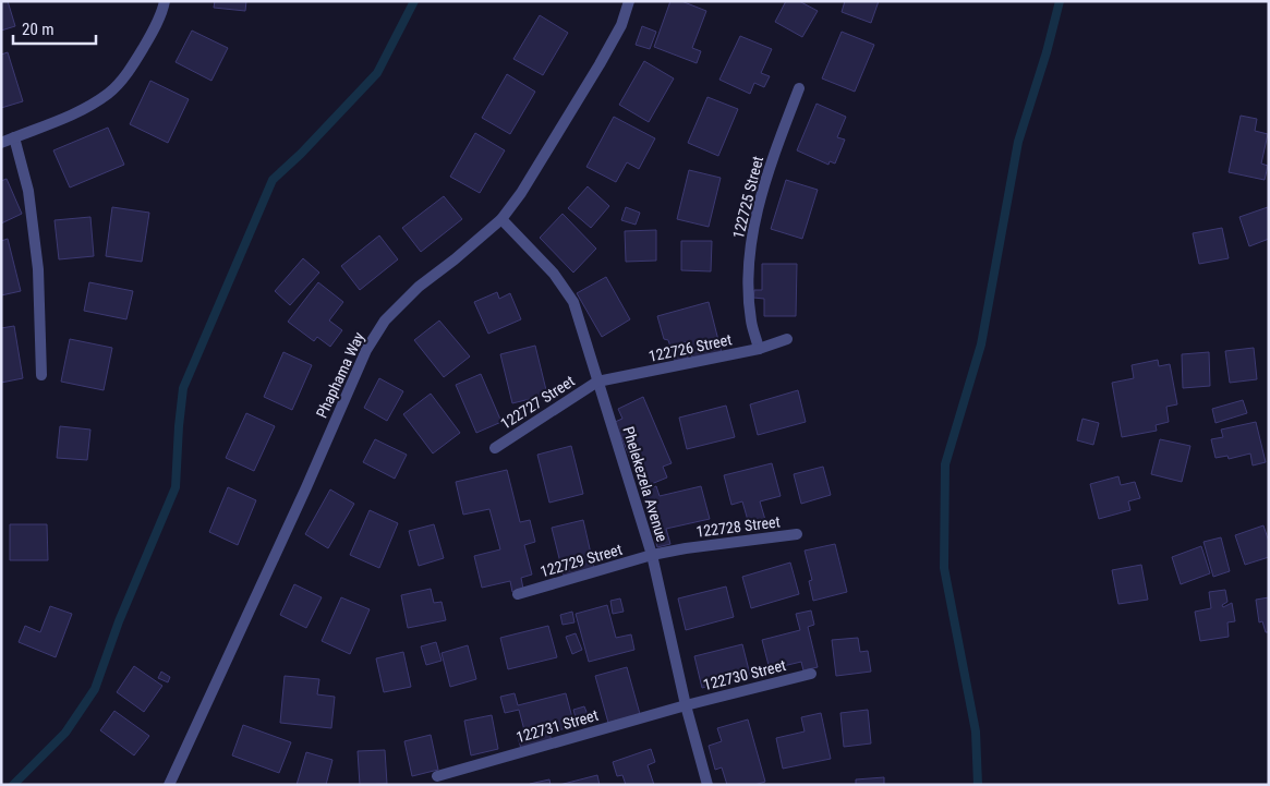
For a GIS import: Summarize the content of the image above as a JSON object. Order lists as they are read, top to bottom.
{
  "streets": {
    "street": [
      "122725 Street",
      "122726 Street",
      "Phaphama Way",
      "122727 Street",
      "Phelekezela Avenue",
      "122728 Street",
      "122729 Street",
      "122730 Street",
      "122731 Street"
    ]
  },
  "crossings": [
    ["122725 Street", "122726 Street"],
    ["122726 Street", "122727 Street"],
    ["122726 Street", "Phelekezela Avenue"],
    ["Phaphama Way", "Phelekezela Avenue"],
    ["122727 Street", "Phelekezela Avenue"],
    ["Phelekezela Avenue", "122728 Street"],
    ["Phelekezela Avenue", "122729 Street"],
    ["Phelekezela Avenue", "122730 Street"],
    ["Phelekezela Avenue", "122731 Street"],
    ["122728 Street", "122729 Street"],
    ["122730 Street", "122731 Street"]
  ],
  "scale_bar": "20 m"
}
